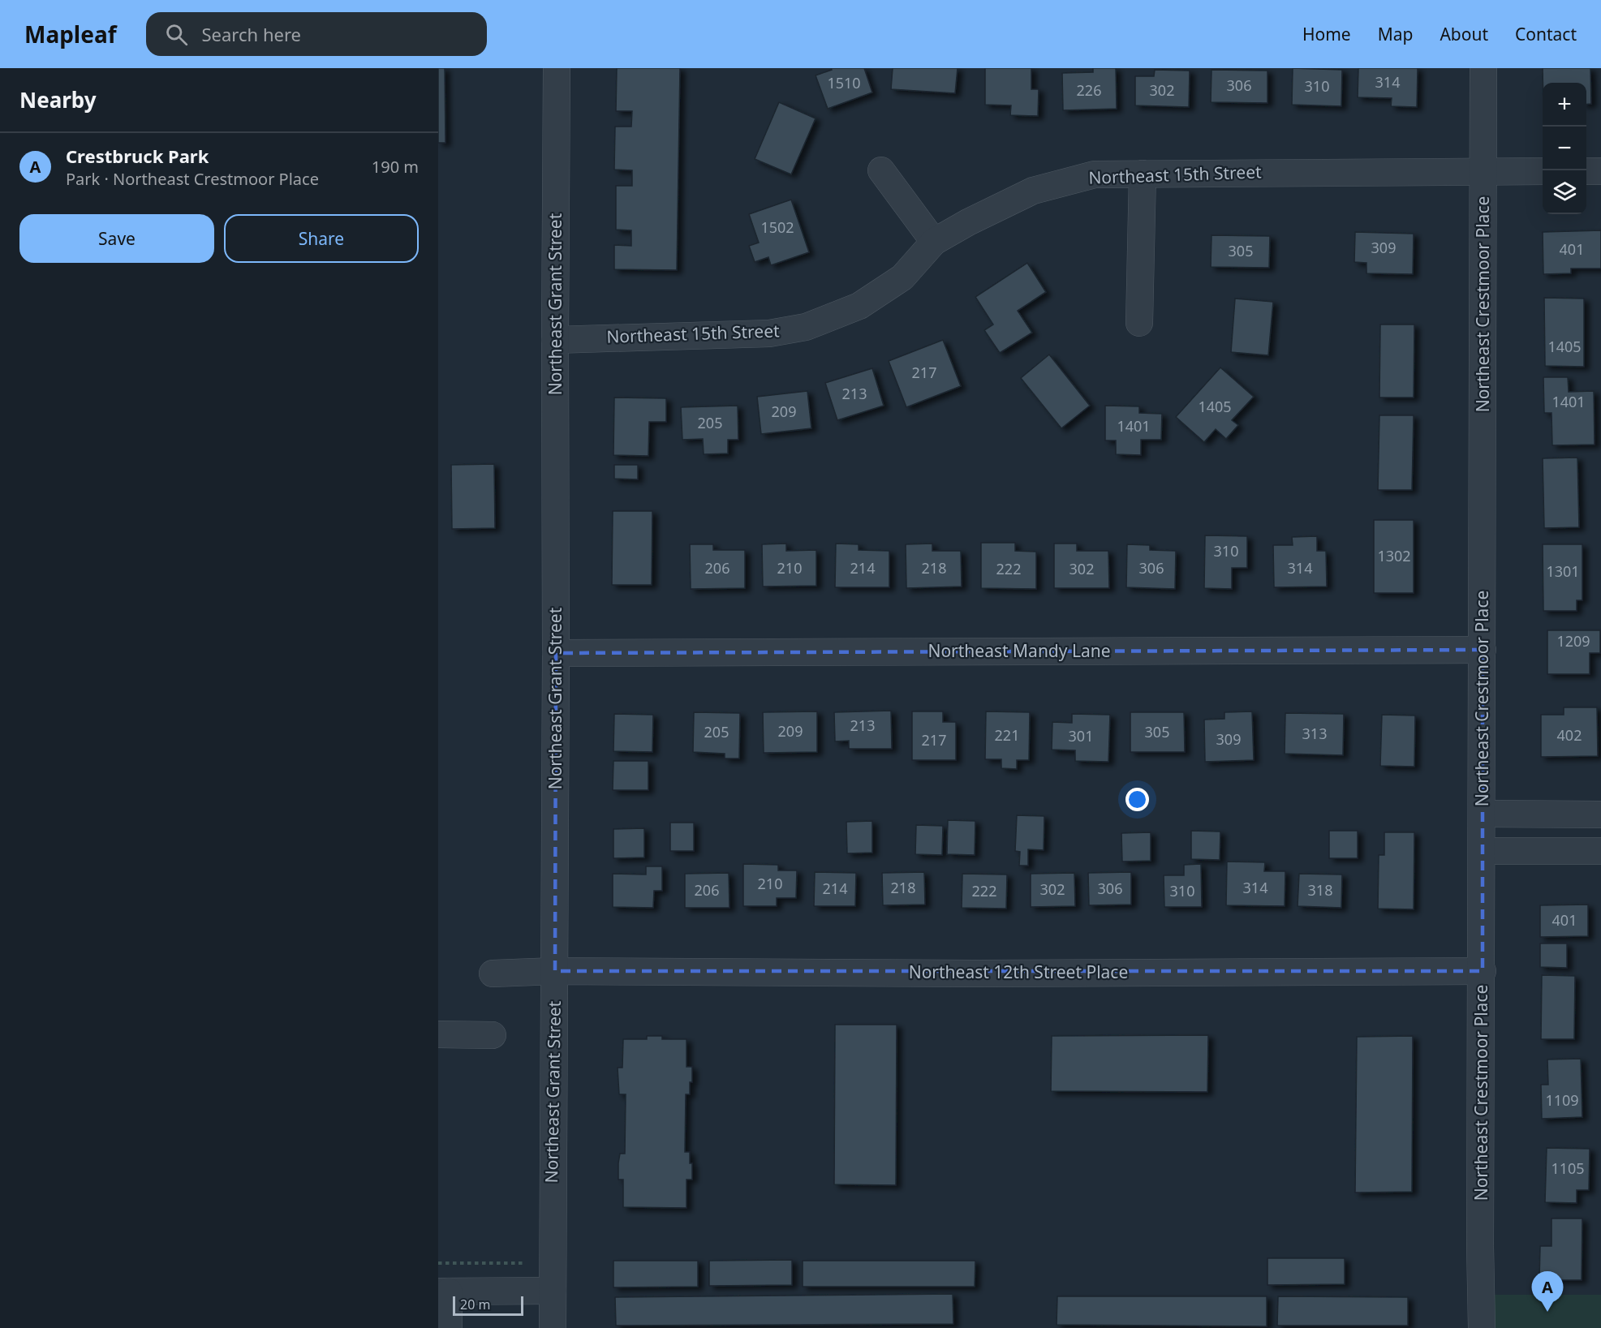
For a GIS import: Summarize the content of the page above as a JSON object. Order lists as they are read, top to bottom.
{
  "streets": {
    "street": [
      "Northeast 15th Street",
      "Northeast Grant Street",
      "Northeast Crestmoor Place",
      "Northeast Mandy Lane",
      "Northeast 12th Street Place"
    ]
  },
  "crossings": [
    ["Northeast 15th Street", "Northeast Grant Street"],
    ["Northeast 15th Street", "Northeast Crestmoor Place"],
    ["Northeast Grant Street", "Northeast Mandy Lane"],
    ["Northeast Grant Street", "Northeast 12th Street Place"],
    ["Northeast Crestmoor Place", "Northeast Mandy Lane"],
    ["Northeast Crestmoor Place", "Northeast 12th Street Place"]
  ],
  "house_numbers": [
    "314",
    "1510",
    "306",
    "310",
    "226",
    "302",
    "1502",
    "309",
    "401",
    "305",
    "1405",
    "217",
    "213",
    "1401",
    "1405",
    "209",
    "205",
    "1401",
    "310",
    "1302",
    "206",
    "210",
    "214",
    "218",
    "306",
    "314",
    "222",
    "302",
    "1301",
    "1209",
    "213",
    "209",
    "205",
    "305",
    "313",
    "221",
    "402",
    "301",
    "309",
    "217",
    "210",
    "218",
    "314",
    "214",
    "306",
    "302",
    "206",
    "318",
    "222",
    "310",
    "401",
    "1109",
    "1105"
  ],
  "scale_bar": "20 m",
  "page": {
    "header": "Mapleaf",
    "search": "Search here",
    "nav": [
      "Home",
      "Map",
      "About",
      "Contact"
    ],
    "heading": "Nearby",
    "map_buttons": ["+", "−"],
    "list": [
      {
        "mark": "A",
        "name": "Crestbruck Park",
        "note": "Park · Northeast Crestmoor Place",
        "value": "190 m"
      }
    ],
    "buttons": ["Save", "Share"],
    "pins": "A",
    "scale": "20 m"
  }
}
